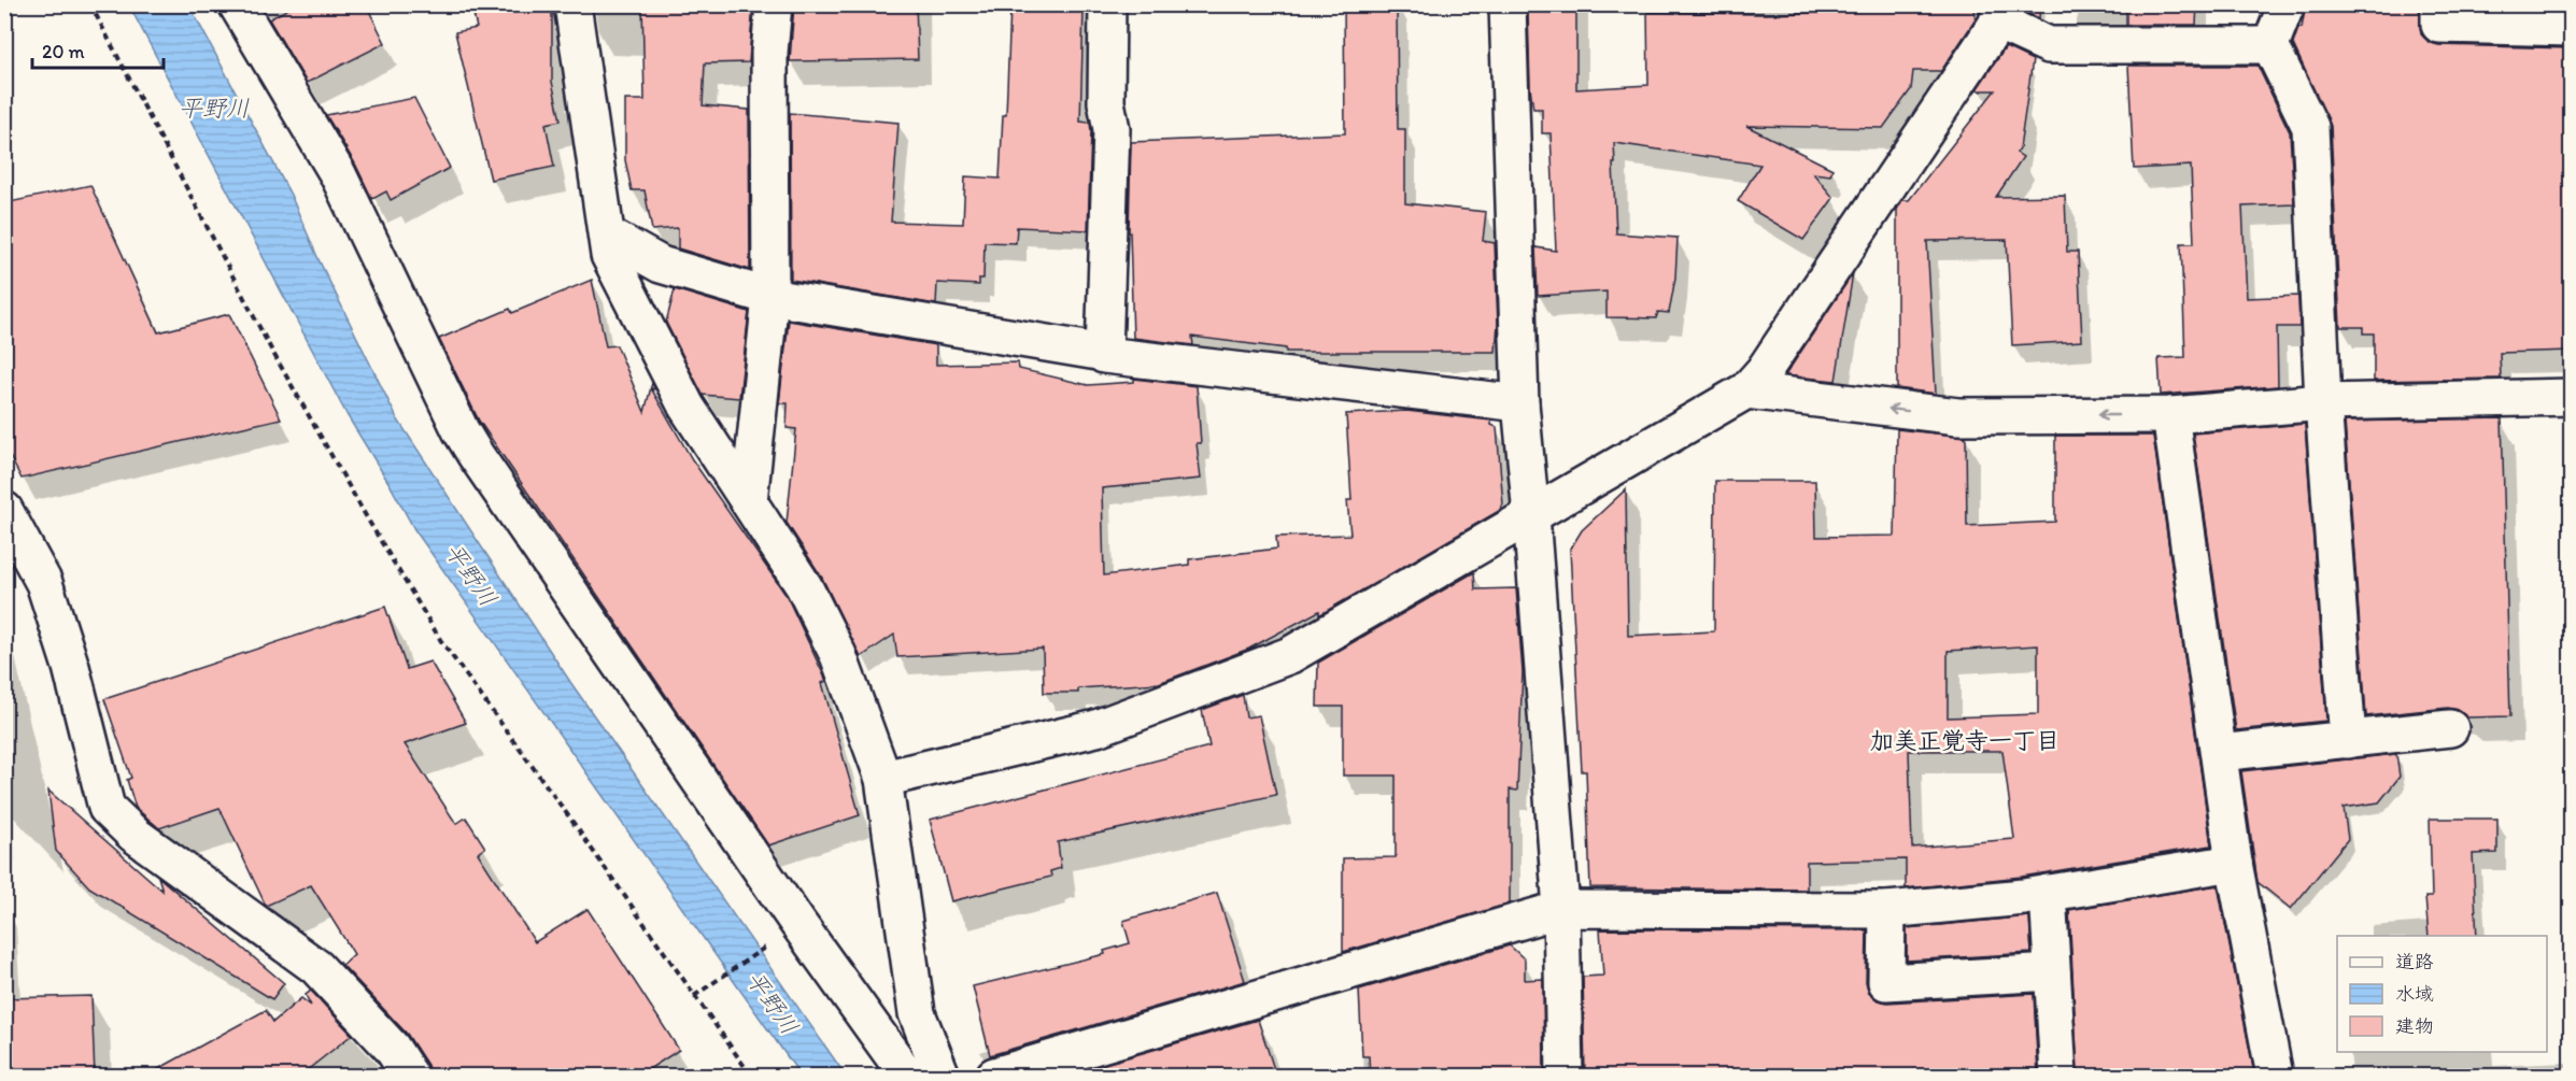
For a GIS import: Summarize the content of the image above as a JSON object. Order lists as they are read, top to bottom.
{
  "districts": ["加美正覚寺一丁目"],
  "water": ["平野川"],
  "legend": ["道路", "水域", "建物"],
  "scale_bar": "20 m"
}
